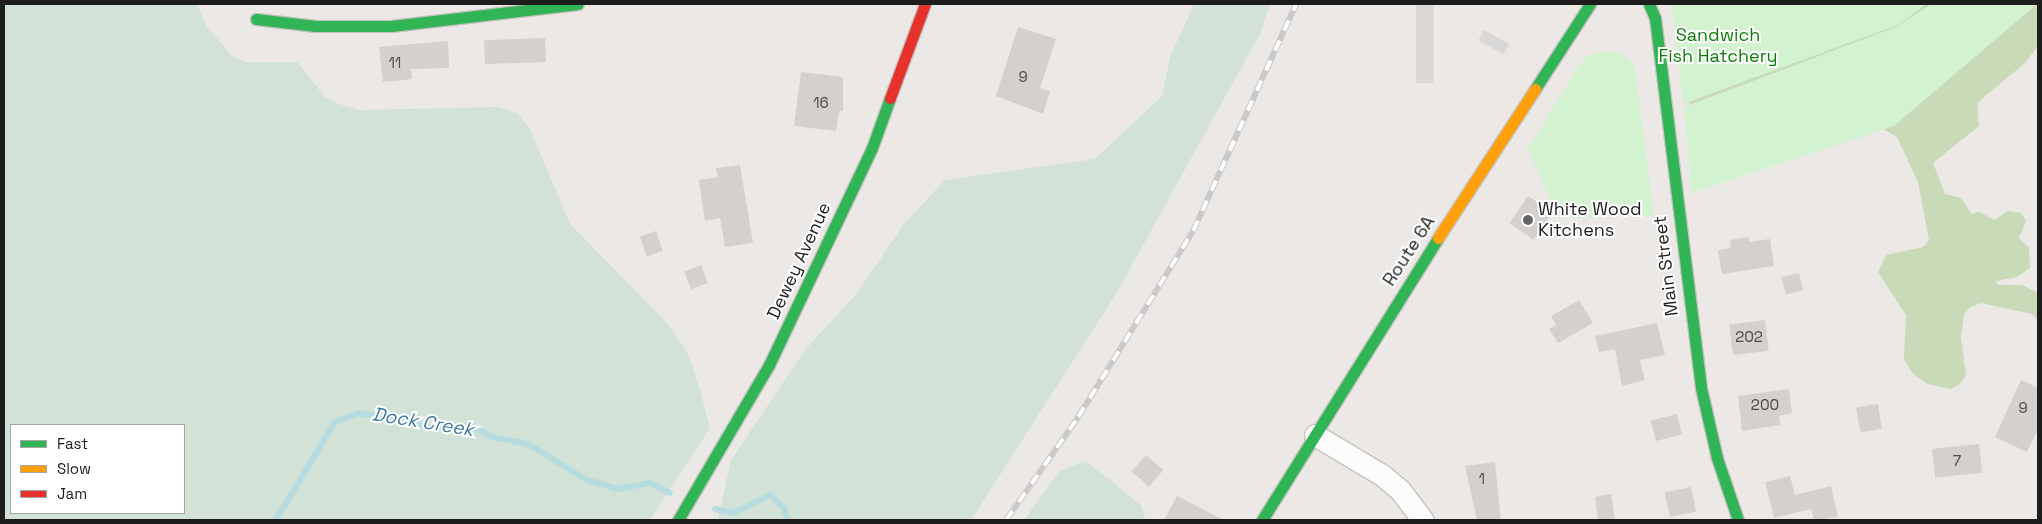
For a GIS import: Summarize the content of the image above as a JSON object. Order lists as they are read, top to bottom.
{
  "streets": {
    "main road": ["Route 6A", "Dewey Avenue", "Main Street"]
  },
  "water": ["Dock Creek"],
  "parks": ["Sandwich Fish Hatchery"],
  "places": ["White Wood Kitchens"],
  "house_numbers": [
    "11",
    "9",
    "16",
    "202",
    "200",
    "9",
    "7",
    "1"
  ],
  "legend": ["Fast", "Slow", "Jam"]
}
